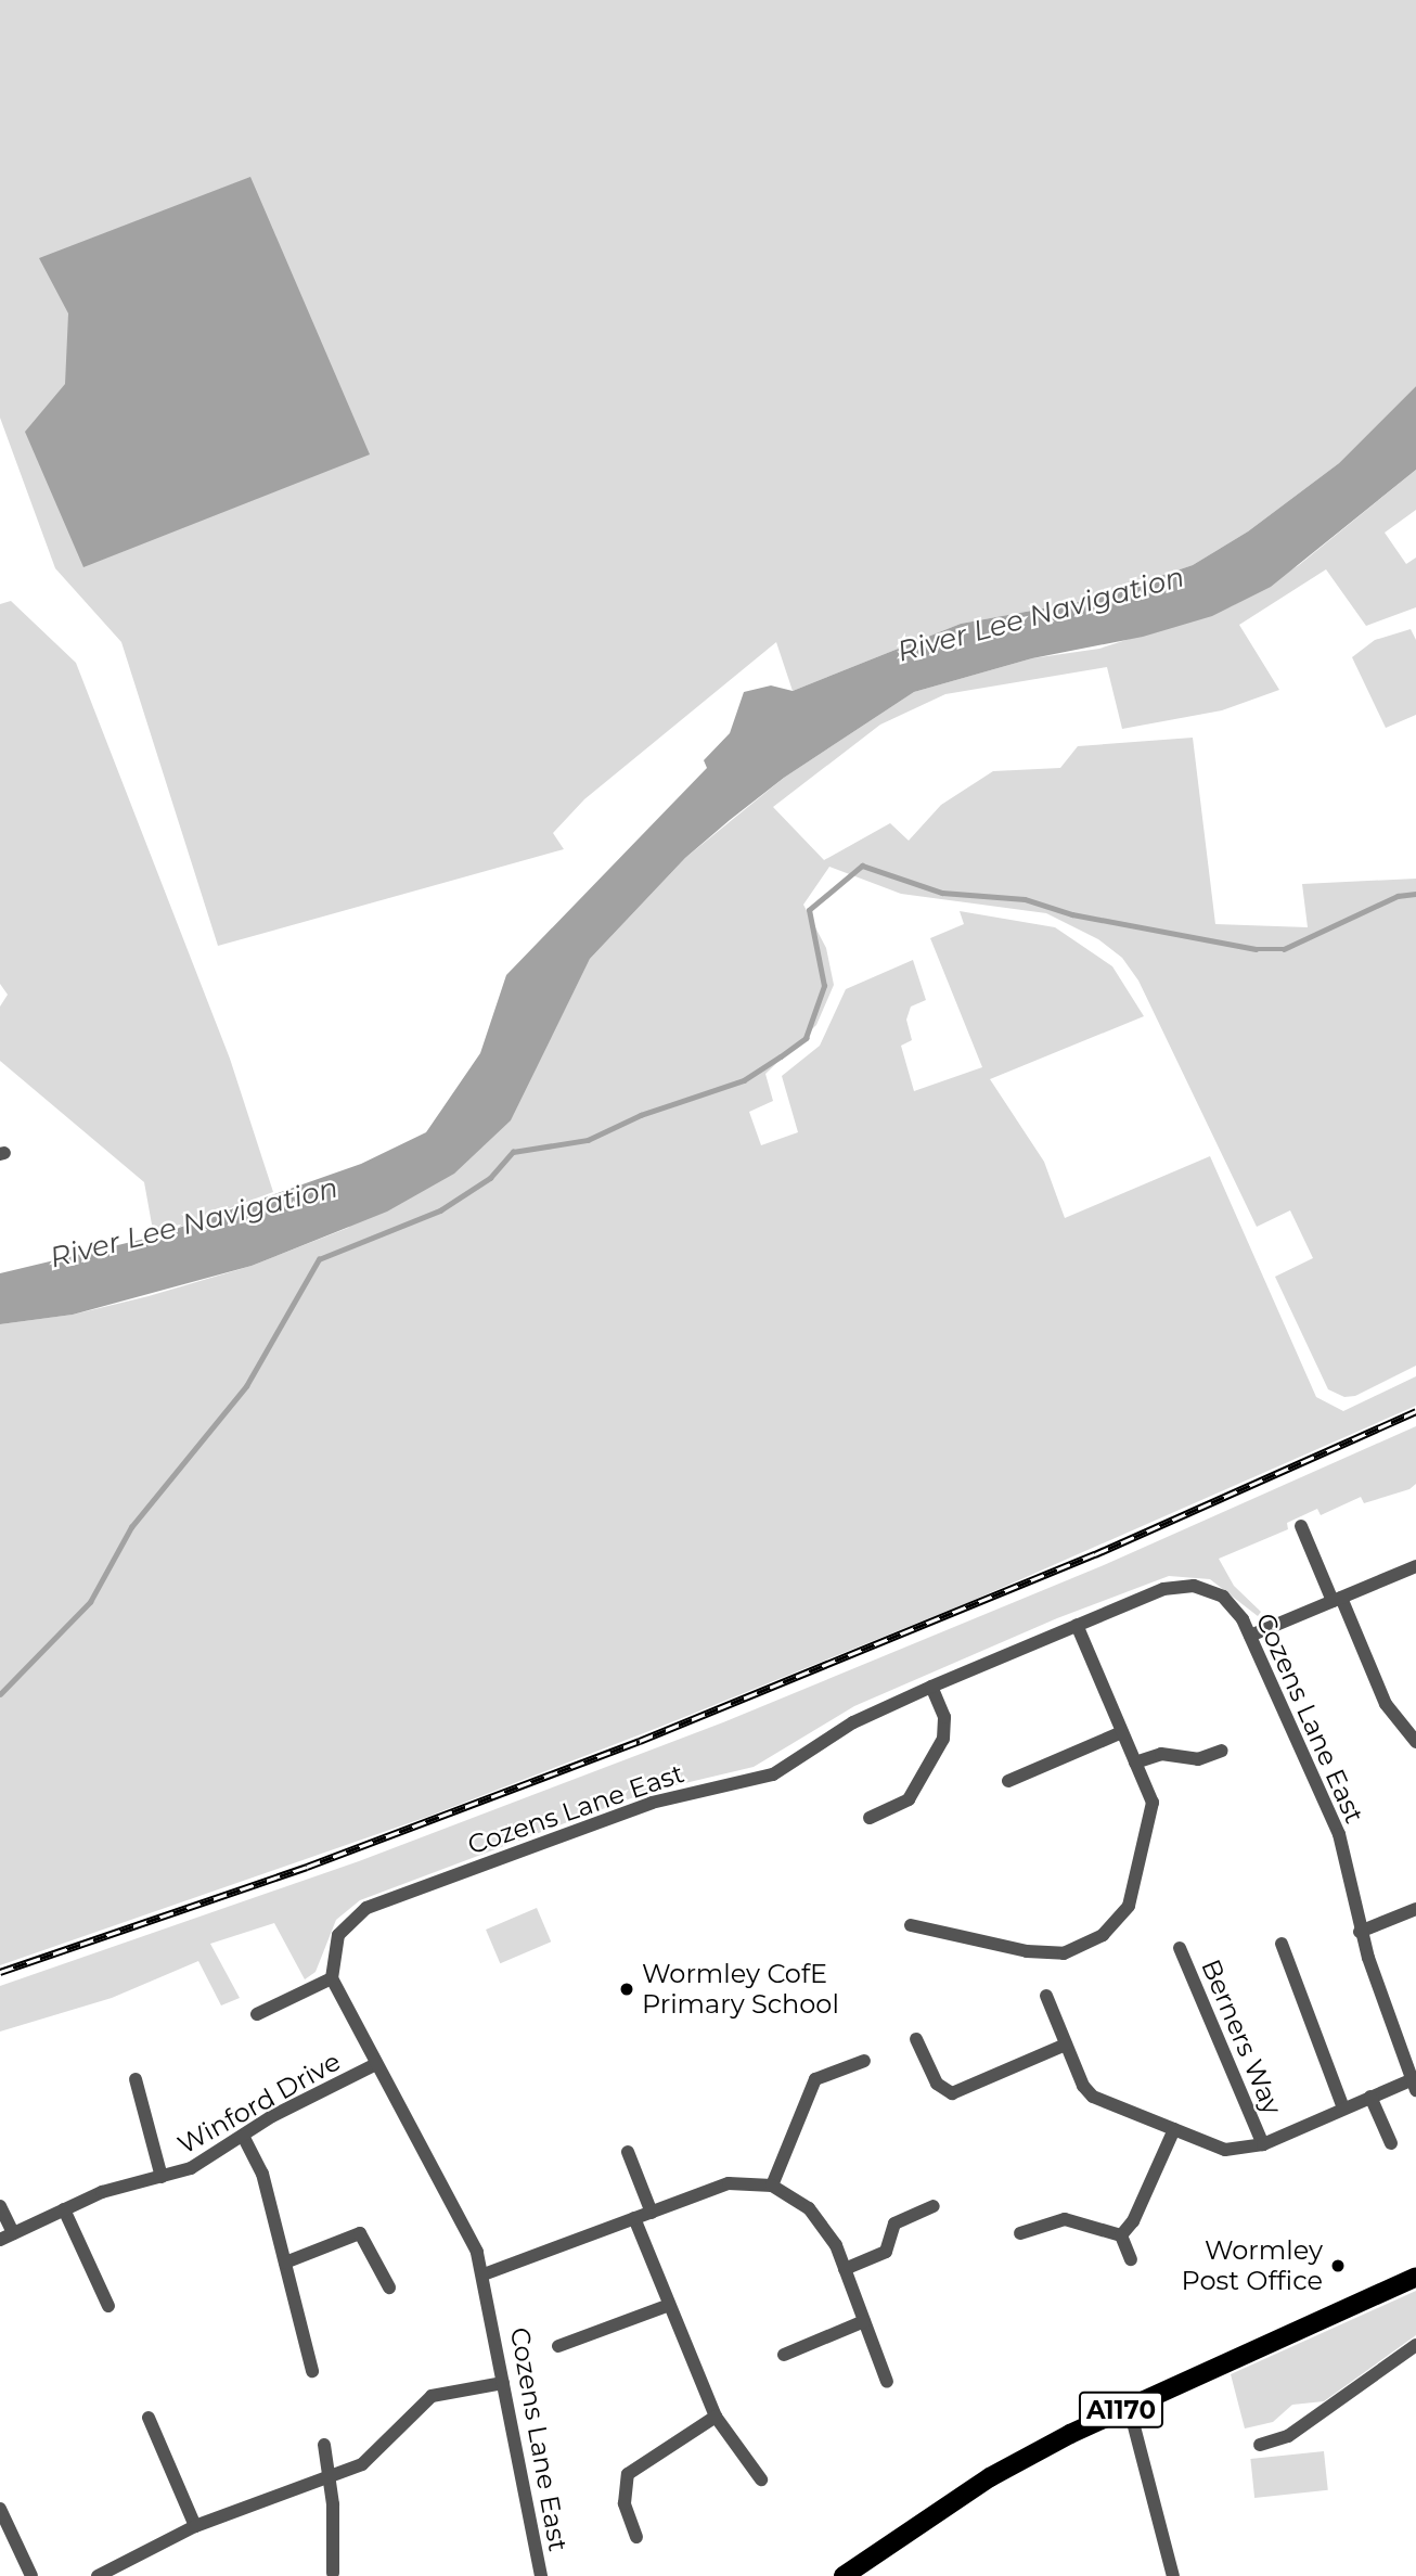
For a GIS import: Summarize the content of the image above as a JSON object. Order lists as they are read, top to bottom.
{
  "streets": {
    "main road": ["A1170"],
    "street": ["Cozens Lane East", "Berners Way", "Winford Drive"]
  },
  "crossings": [
    ["Cozens Lane East", "Berners Way"],
    ["Cozens Lane East", "Winford Drive"]
  ],
  "water": ["River Lee Navigation"],
  "places": ["Wormley CofE Primary School", "Wormley Post Office"]
}
